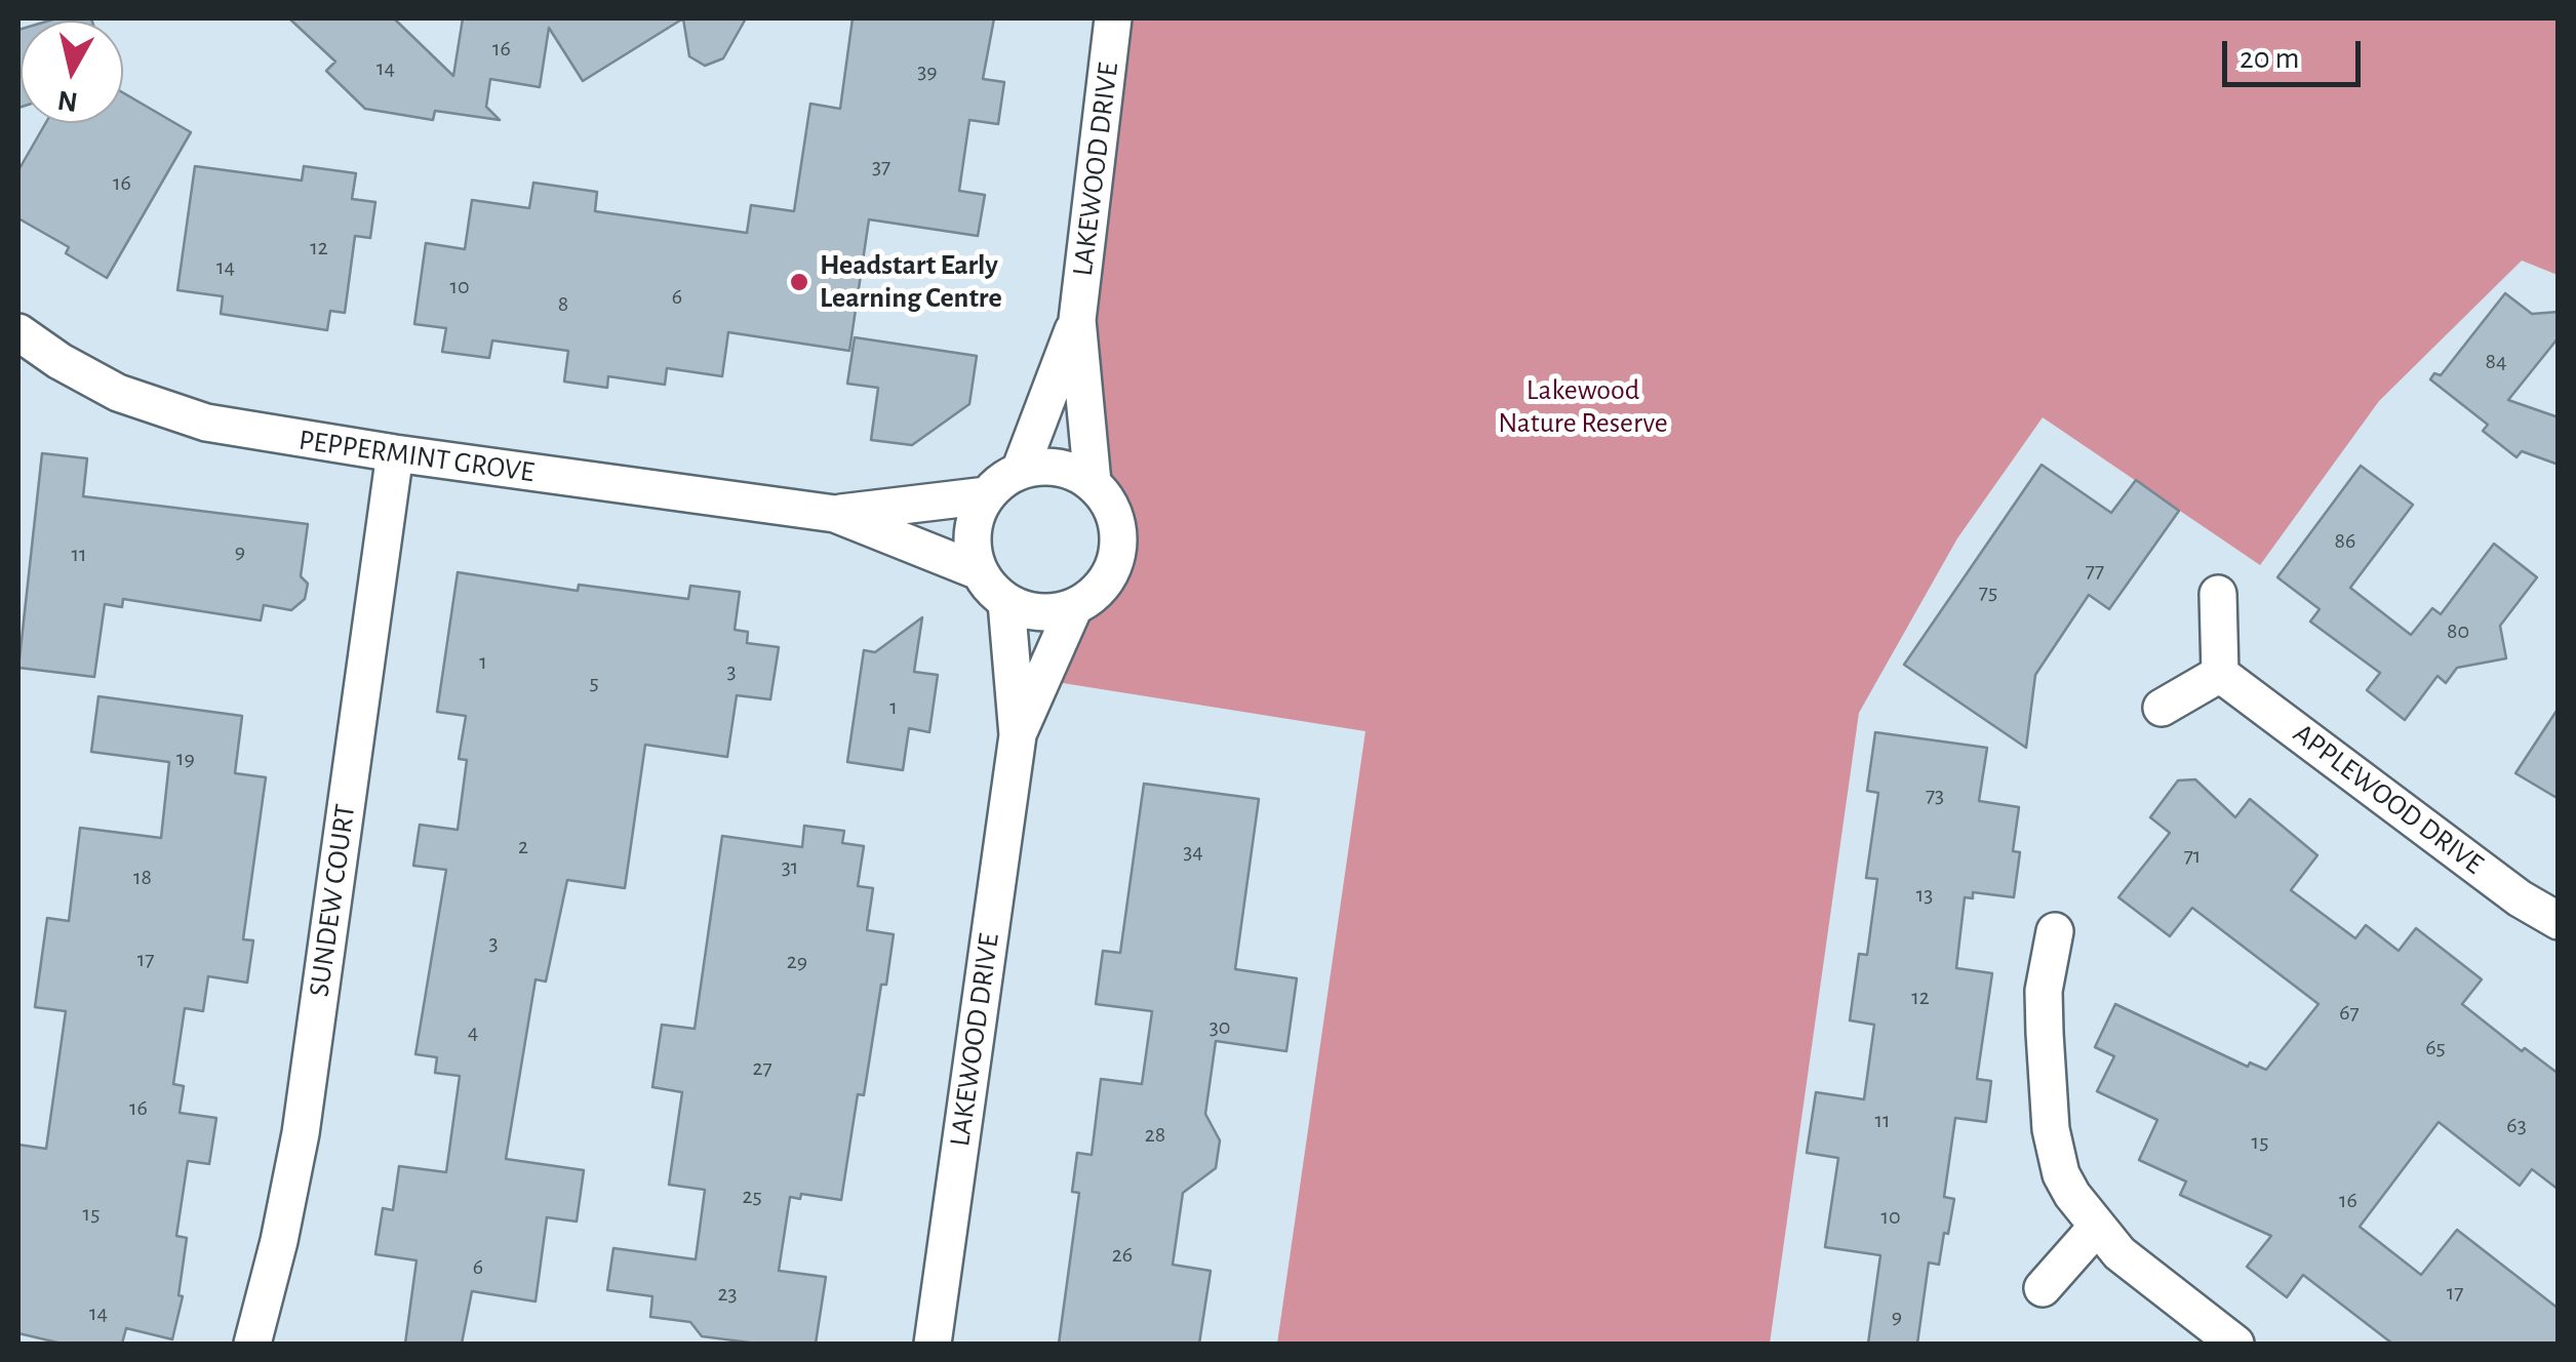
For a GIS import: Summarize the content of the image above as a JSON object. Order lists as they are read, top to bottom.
{
  "streets": {
    "street": [
      "LAKEWOOD DRIVE",
      "PEPPERMINT GROVE",
      "APPLEWOOD DRIVE",
      "SUNDEW COURT"
    ]
  },
  "crossings": [
    ["LAKEWOOD DRIVE", "PEPPERMINT GROVE"],
    ["PEPPERMINT GROVE", "SUNDEW COURT"]
  ],
  "parks": ["Lakewood Nature Reserve"],
  "places": ["Headstart Early Learning Centre"],
  "house_numbers": [
    "16",
    "14",
    "39",
    "37",
    "16",
    "12",
    "14",
    "10",
    "6",
    "8",
    "84",
    "86",
    "9",
    "11",
    "77",
    "75",
    "80",
    "1",
    "3",
    "5",
    "1",
    "19",
    "73",
    "2",
    "34",
    "71",
    "31",
    "18",
    "13",
    "3",
    "17",
    "29",
    "12",
    "67",
    "30",
    "4",
    "65",
    "27",
    "16",
    "11",
    "63",
    "28",
    "15",
    "25",
    "16",
    "15",
    "10",
    "26",
    "6",
    "17",
    "23",
    "14",
    "9"
  ],
  "scale_bar": "20 m",
  "north": "bottom"
}
